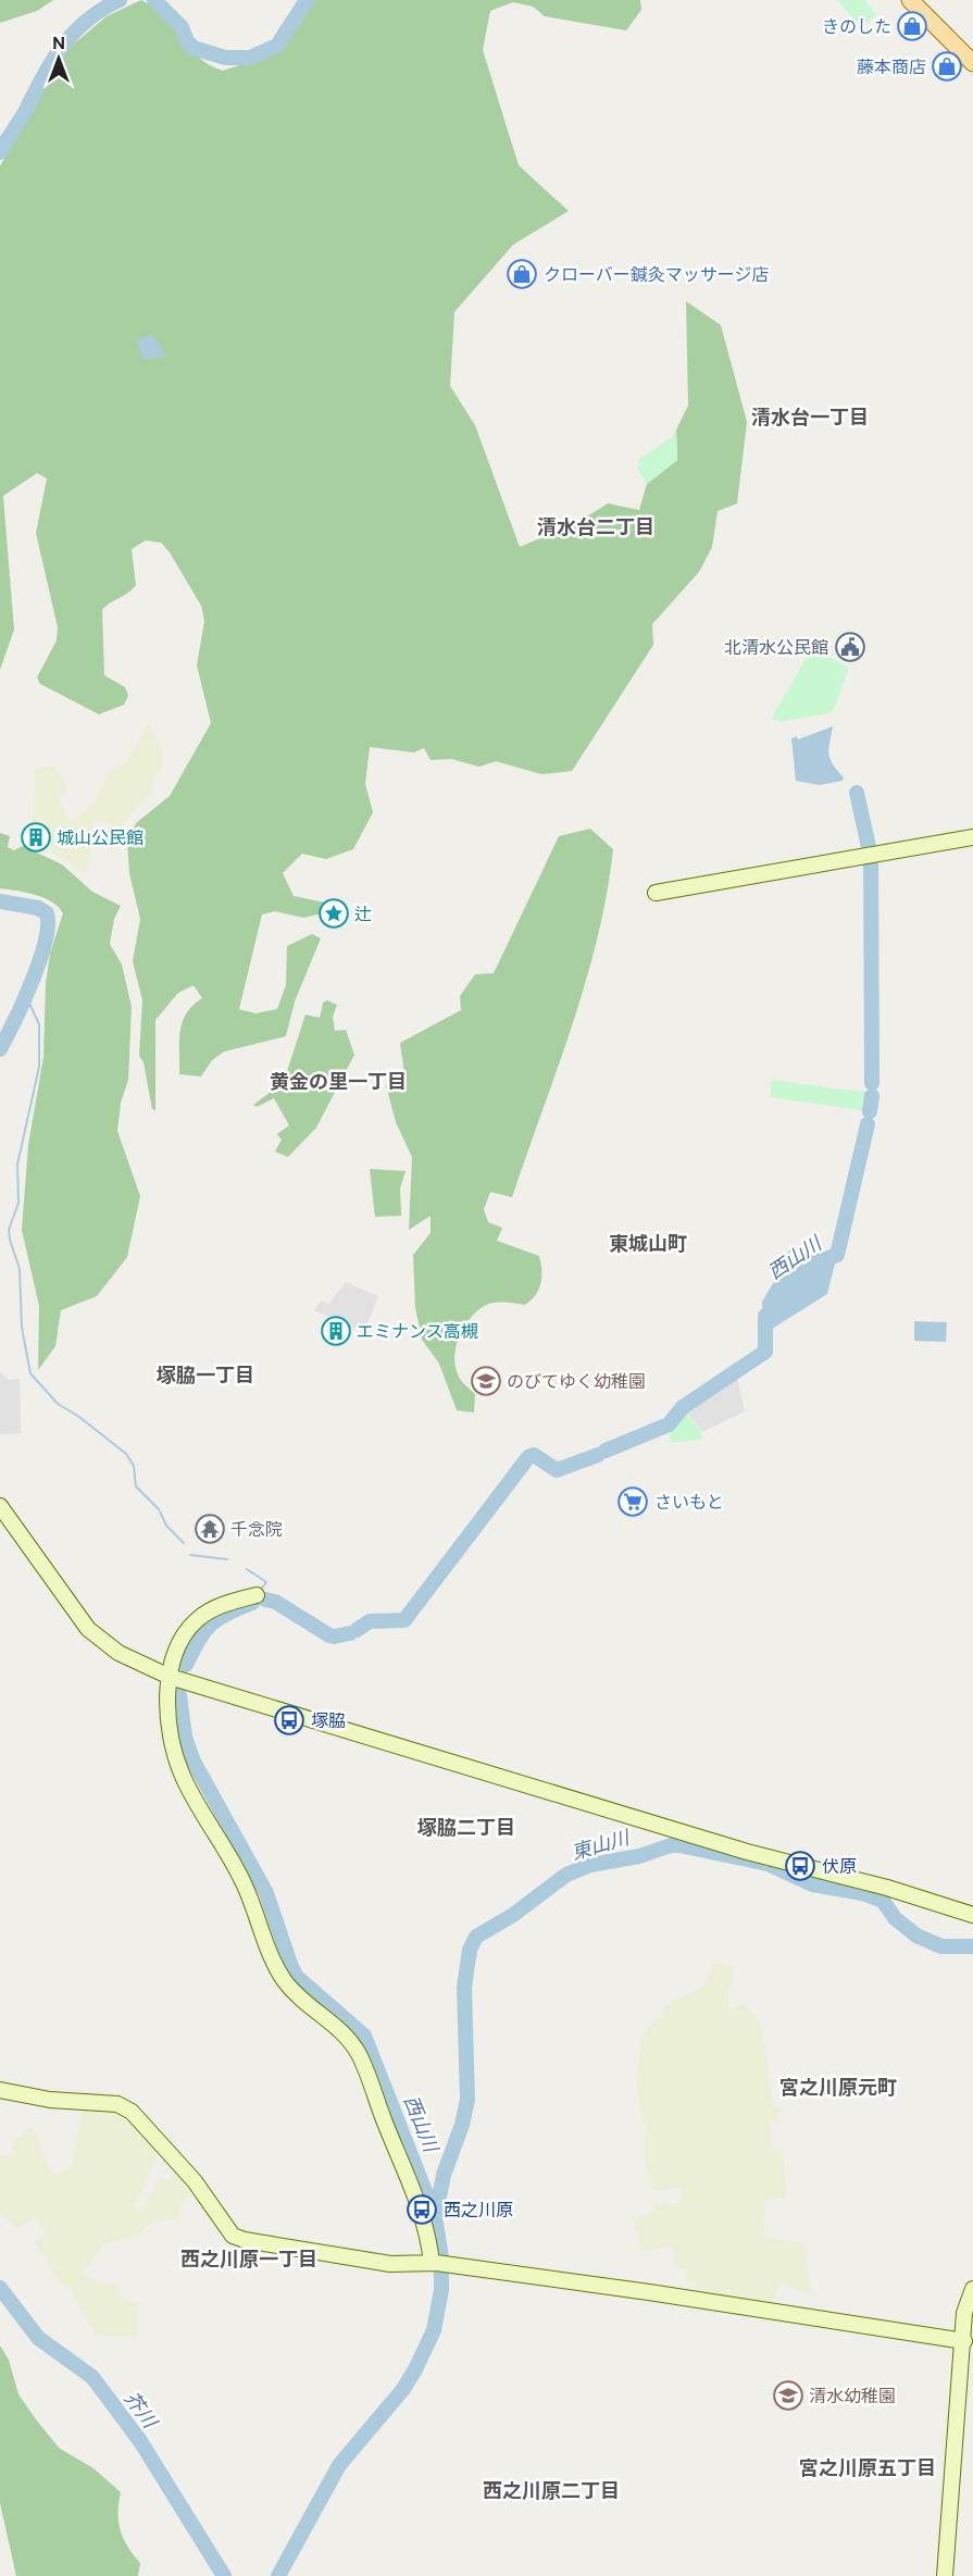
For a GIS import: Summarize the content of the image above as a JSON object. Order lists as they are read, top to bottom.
{
  "districts": [
    "清水台一丁目",
    "清水台二丁目",
    "黄金の里一丁目",
    "東城山町",
    "塚脇一丁目",
    "塚脇二丁目",
    "宮之川原元町",
    "西之川原一丁目",
    "宮之川原五丁目",
    "西之川原二丁目"
  ],
  "water": ["西山川", "東山川", "芥川"],
  "places": {
    "shop": ["きのした", "藤本商店", "クローバー鍼灸マッサージ店"],
    "public building": ["北清水公民館"],
    "building": ["城山公民館", "エミナンス高槻"],
    "place": ["辻"],
    "school or university": ["のびてゆく幼稚園", "清水幼稚園"],
    "supermarket": ["さいもと"],
    "temple": ["千念院"],
    "bus stop": ["塚脇", "伏原", "西之川原"]
  },
  "north": "top"
}
